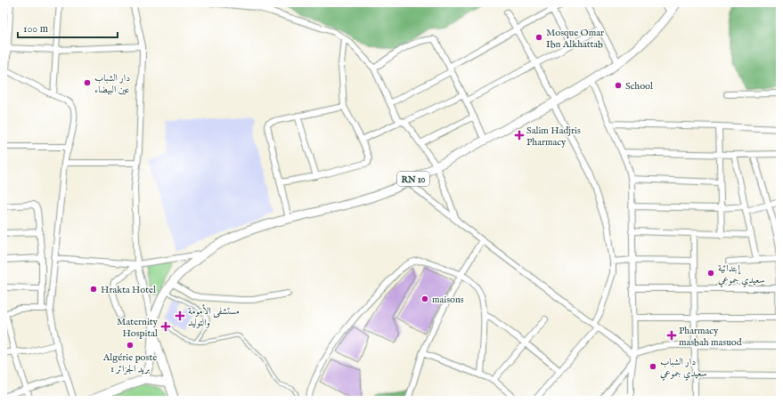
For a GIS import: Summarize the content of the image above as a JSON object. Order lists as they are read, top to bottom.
{
  "streets": {
    "main road": ["RN 10"]
  },
  "places": {
    "other": [
      "Mosque Omar Ibn Alkhattab",
      "دار الشباب عين البيضاء",
      "School",
      "إبتدائية سعيدي جموعي",
      "Hrakta Hotel",
      "maisons",
      "Algérie poste 1 بريد الجزائر",
      "دار الشباب سعيدي جموعي"
    ],
    "health": [
      "Salim Hadjris Pharmacy",
      "مستشفى الأمومة والتوليد",
      "Maternity Hospital",
      "Pharmacy masbah masuod"
    ]
  },
  "scale_bar": "100 m"
}
